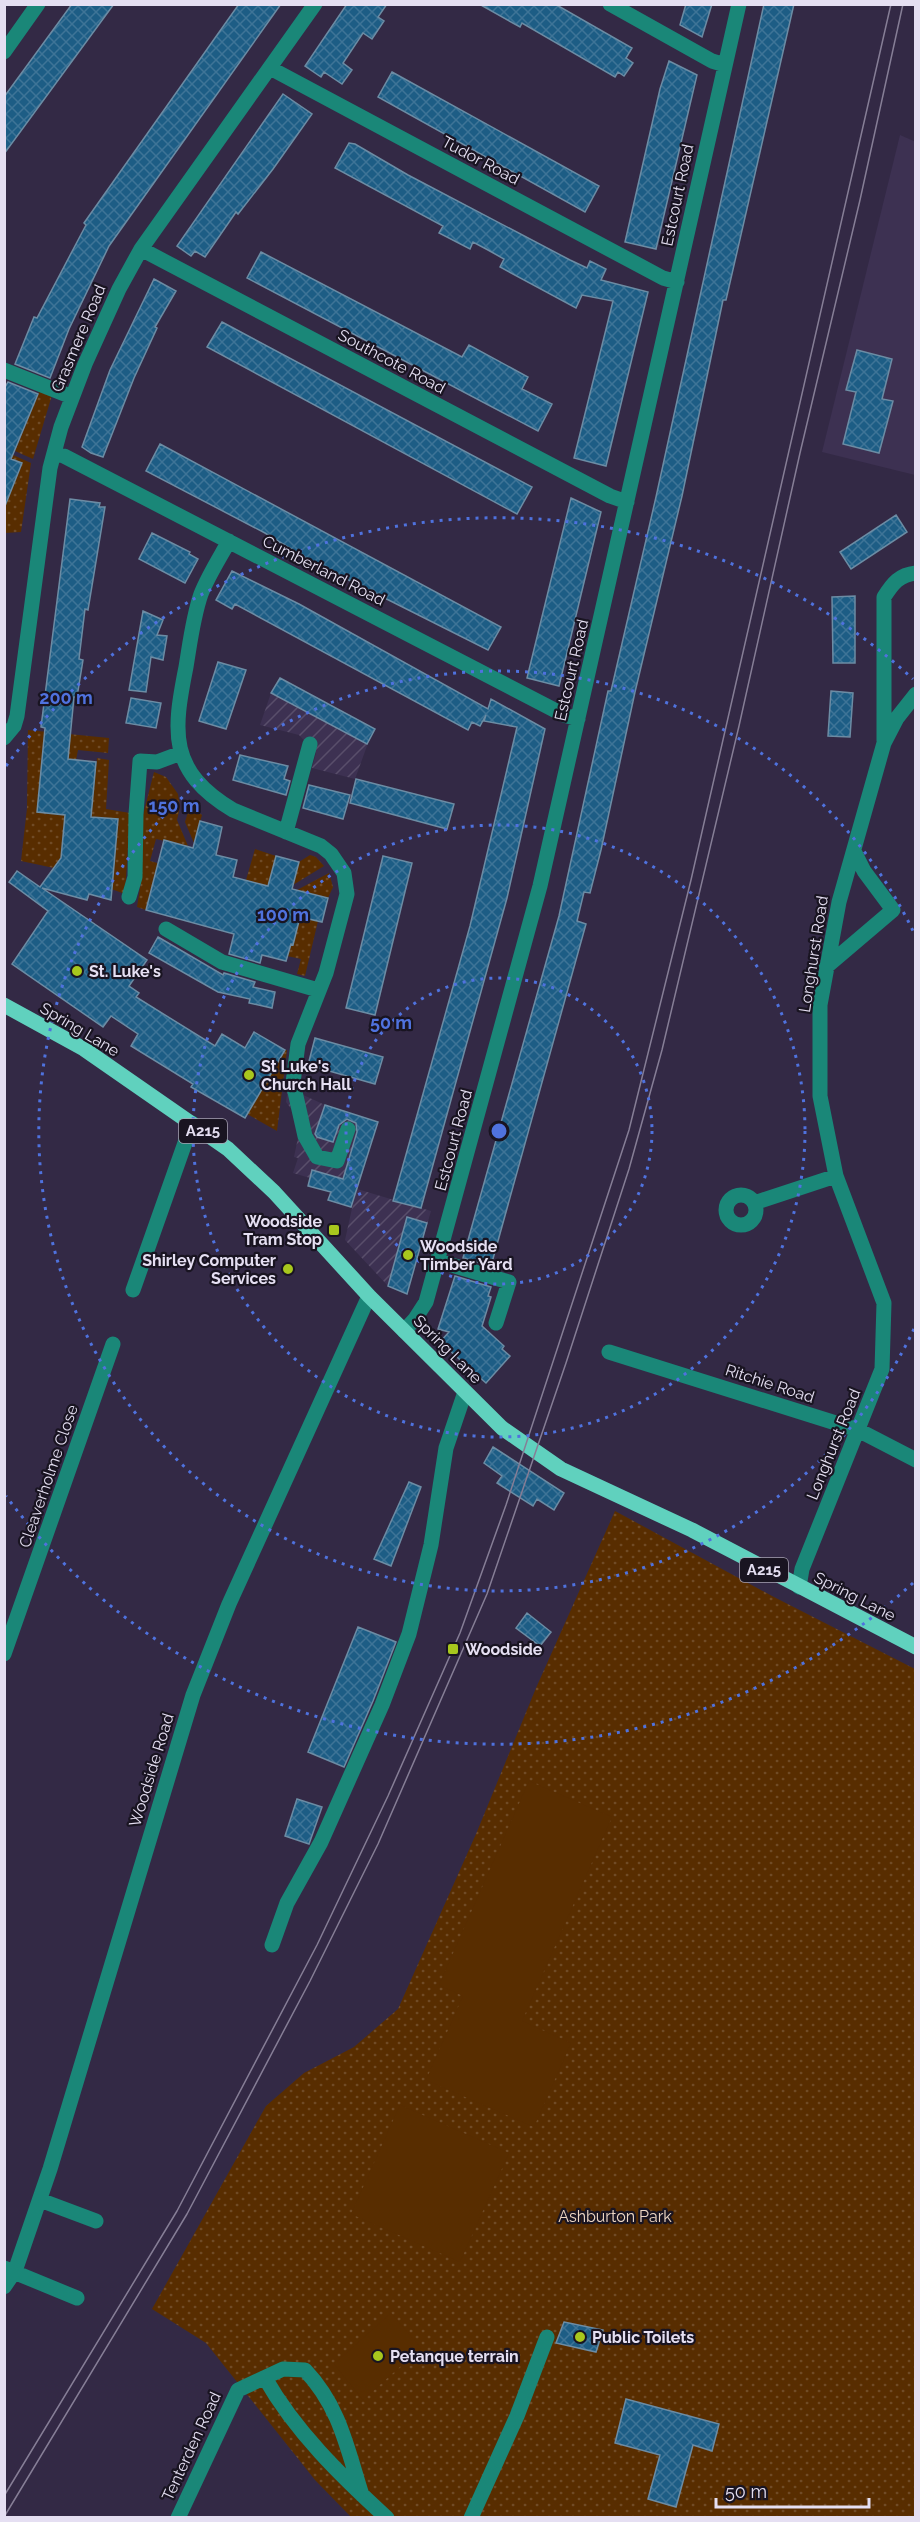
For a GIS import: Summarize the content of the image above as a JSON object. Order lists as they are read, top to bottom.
{
  "streets": {
    "main road": ["Spring Lane", "A215"],
    "street": [
      "Tudor Road",
      "Estcourt Road",
      "Grasmere Road",
      "Southcote Road",
      "Cumberland Road",
      "Longhurst Road",
      "Ritchie Road",
      "Cleaverholme Close",
      "Woodside Road",
      "Tenterden Road"
    ]
  },
  "crossings": [
    ["Tudor Road", "Estcourt Road"],
    ["Tudor Road", "Grasmere Road"],
    ["Estcourt Road", "Southcote Road"],
    ["Estcourt Road", "Cumberland Road"],
    ["Estcourt Road", "Spring Lane"],
    ["Grasmere Road", "Southcote Road"],
    ["Grasmere Road", "Cumberland Road"],
    ["Longhurst Road", "Spring Lane"],
    ["Longhurst Road", "Ritchie Road"],
    ["Spring Lane", "Woodside Road"]
  ],
  "parks": ["Ashburton Park"],
  "places": {
    "other": [
      "St. Luke's",
      "St Luke's Church Hall",
      "Woodside Timber Yard",
      "Shirley Computer Services",
      "Public Toilets",
      "Petanque terrain"
    ],
    "transit": ["Woodside Tram Stop", "Woodside"]
  },
  "scale_bar": "50 m",
  "rings": [
    "200 m",
    "150 m",
    "100 m",
    "50 m"
  ]
}
